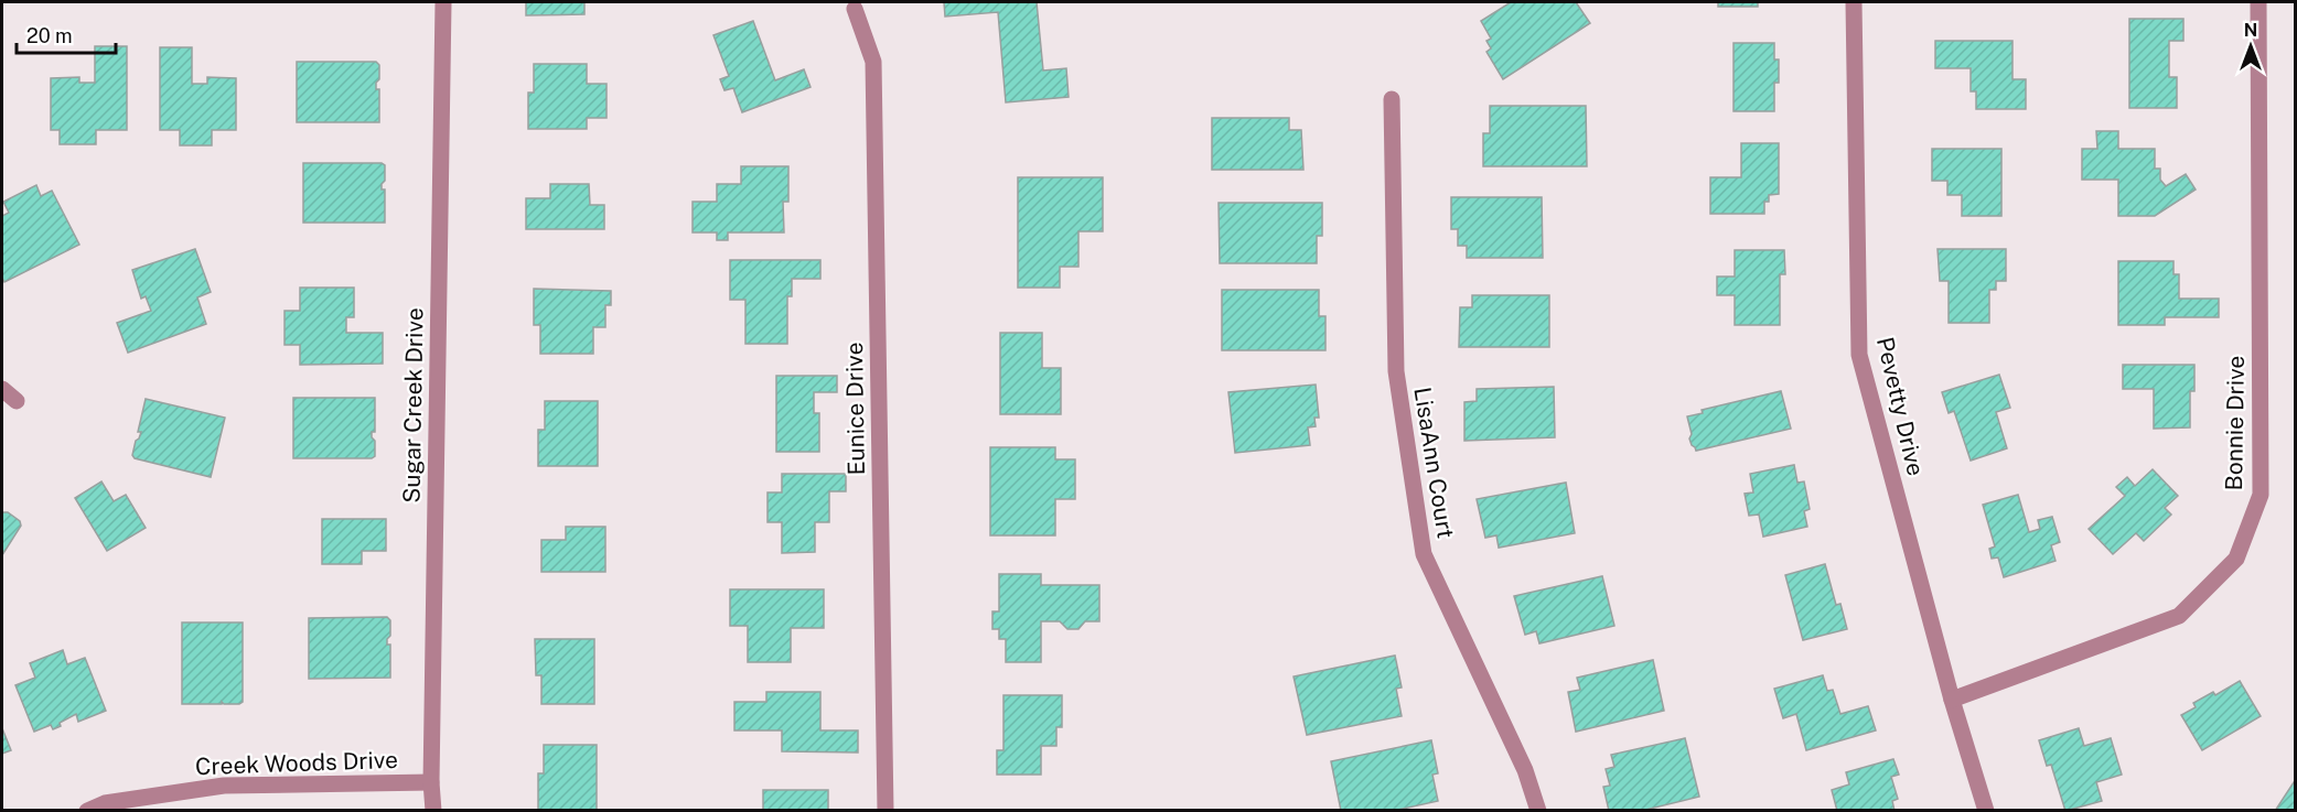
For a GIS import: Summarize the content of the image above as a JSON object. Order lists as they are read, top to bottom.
{
  "streets": {
    "street": [
      "Sugar Creek Drive",
      "Pevetty Drive",
      "Eunice Drive",
      "Bonnie Drive",
      "LisaAnn Court",
      "Creek Woods Drive"
    ]
  },
  "crossings": [
    ["Sugar Creek Drive", "Creek Woods Drive"],
    ["Pevetty Drive", "Bonnie Drive"]
  ],
  "scale_bar": "20 m",
  "north": "top"
}
